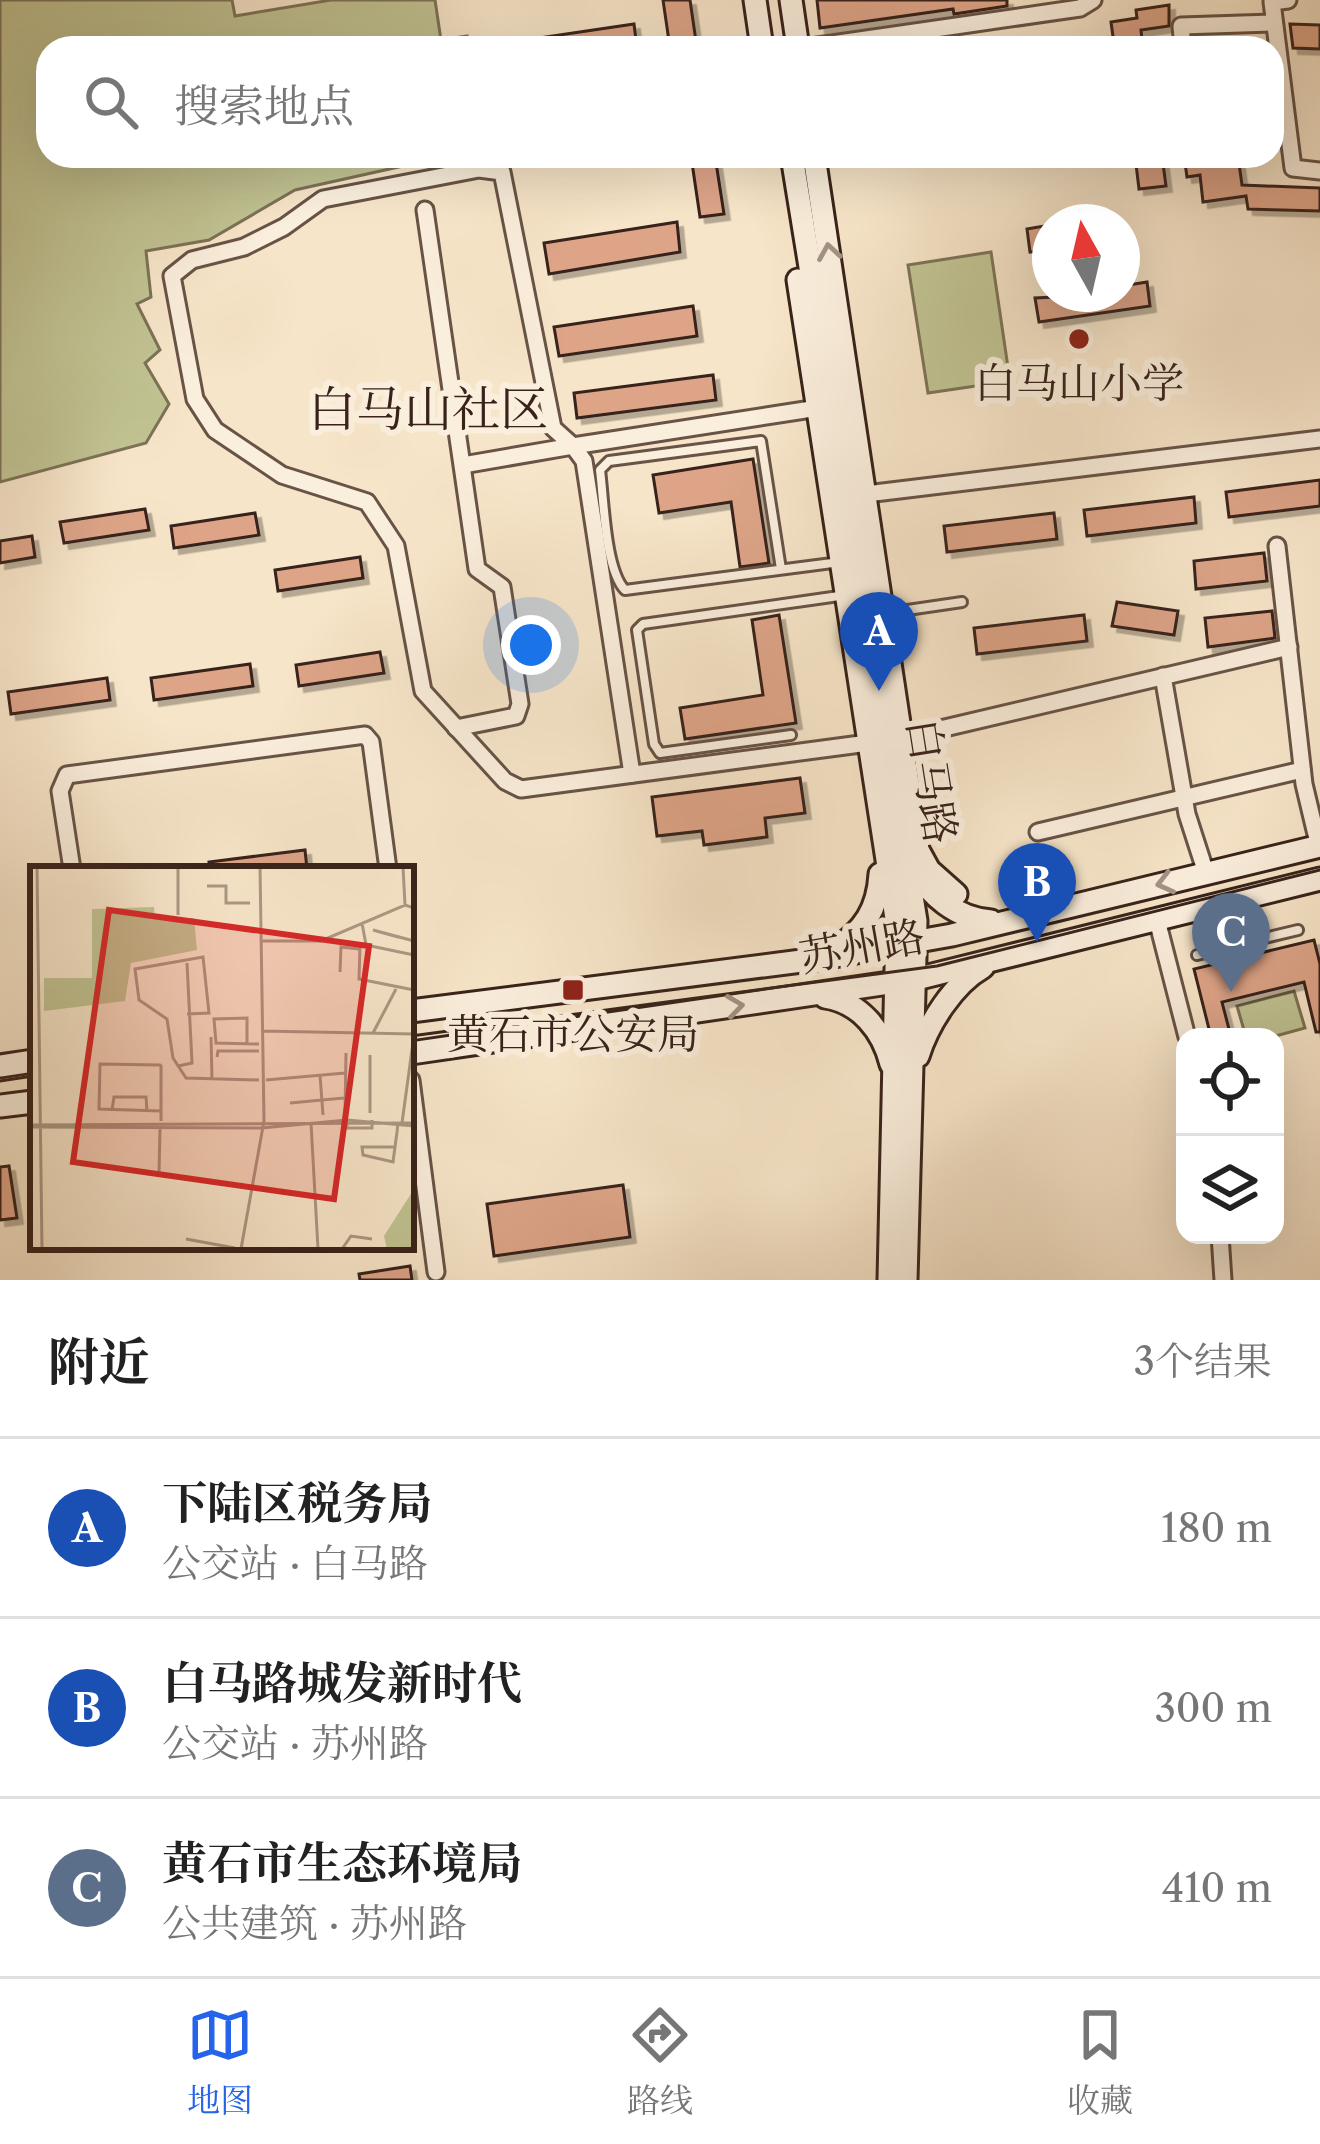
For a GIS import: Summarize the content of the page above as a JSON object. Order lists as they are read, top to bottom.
{
  "streets": {
    "street": ["白马路", "苏州路"]
  },
  "crossings": [
    ["白马路", "苏州路"]
  ],
  "districts": ["白马山社区"],
  "places": {
    "other": ["白马山小学"],
    "transit": ["黄石市公安局"]
  },
  "north": "top",
  "page": {
    "search": "搜索地点",
    "pins": ["A", "B", "C"],
    "heading": ["附近", "3个结果"],
    "list": [
      {
        "mark": "A",
        "name": "下陆区税务局",
        "note": "公交站 · 白马路",
        "value": "180 m"
      },
      {
        "mark": "B",
        "name": "白马路城发新时代",
        "note": "公交站 · 苏州路",
        "value": "300 m"
      },
      {
        "mark": "C",
        "name": "黄石市生态环境局",
        "note": "公共建筑 · 苏州路",
        "value": "410 m"
      }
    ],
    "nav": ["地图", "路线", "收藏"]
  }
}
